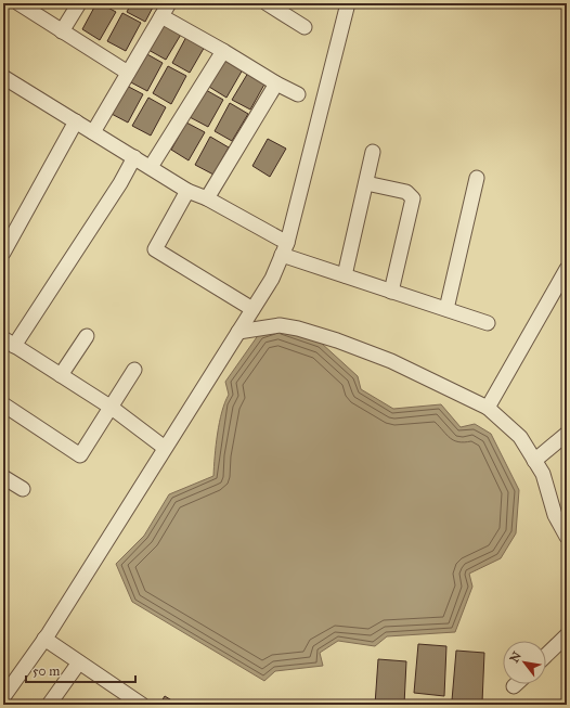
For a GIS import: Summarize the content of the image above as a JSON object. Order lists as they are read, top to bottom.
{
  "scale_bar": "50 m",
  "north": "top left"
}
